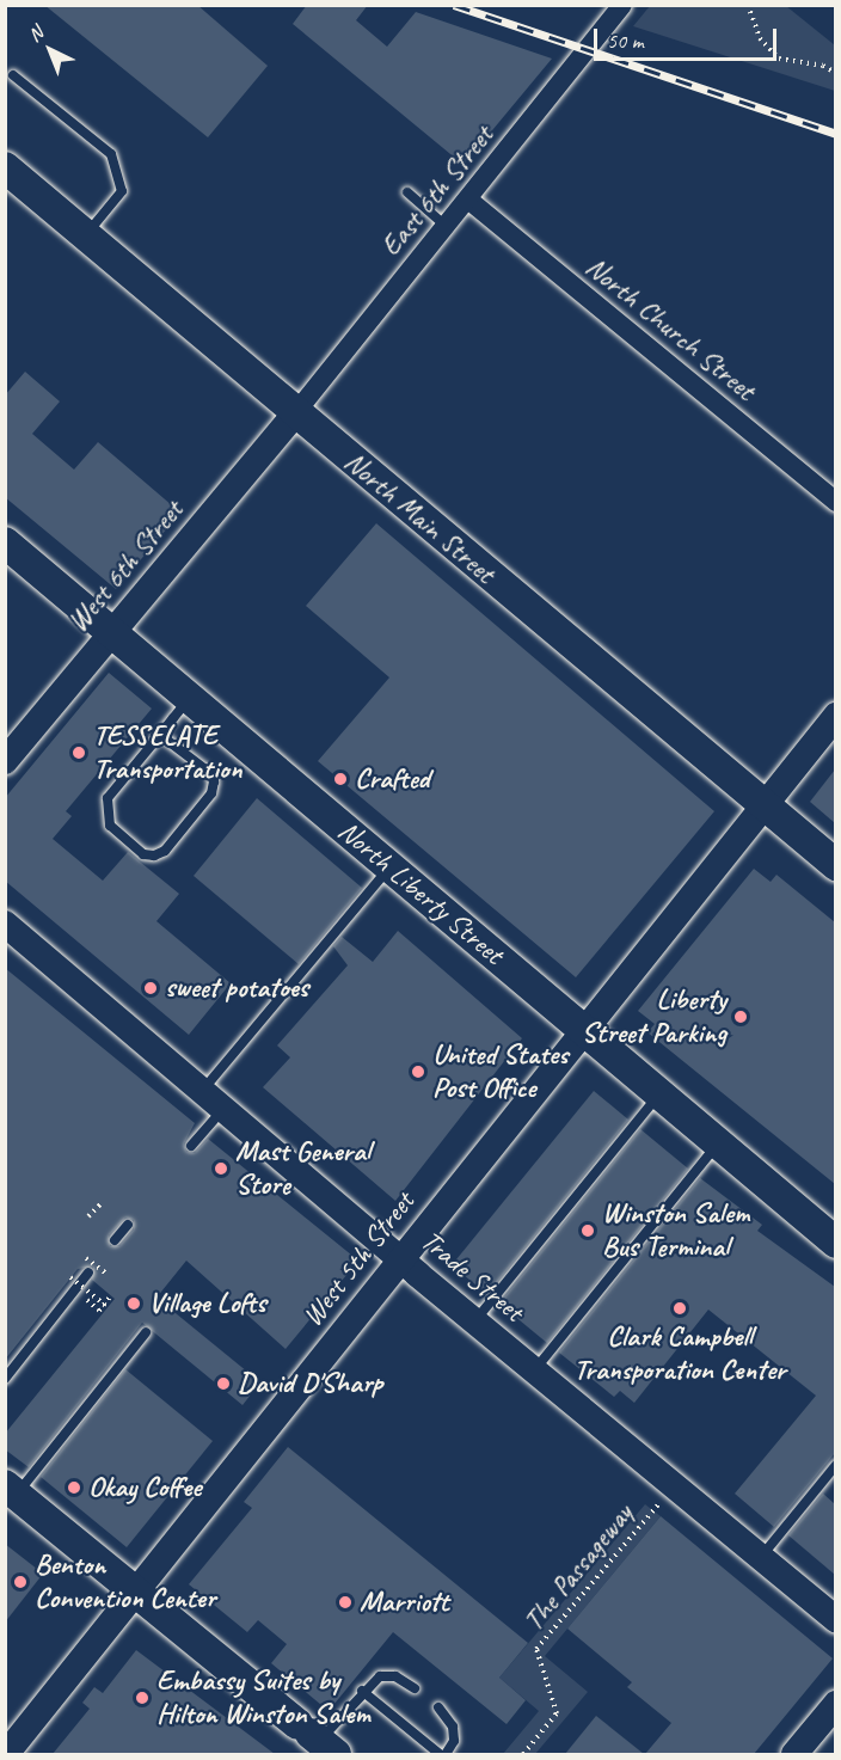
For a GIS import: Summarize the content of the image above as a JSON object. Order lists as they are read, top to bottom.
{
  "streets": {
    "main road": ["North Main Street", "North Liberty Street"],
    "street": [
      "East 6th Street",
      "North Church Street",
      "West 6th Street",
      "West 5th Street",
      "Trade Street"
    ],
    "path": ["The Passageway"]
  },
  "crossings": [
    ["East 6th Street", "North Church Street"],
    ["East 6th Street", "North Main Street"],
    ["East 6th Street", "West 6th Street"],
    ["North Main Street", "West 6th Street"],
    ["North Main Street", "West 5th Street"],
    ["West 6th Street", "North Liberty Street"],
    ["North Liberty Street", "West 5th Street"],
    ["West 5th Street", "Trade Street"],
    ["Trade Street", "The Passageway"]
  ],
  "places": [
    "TESSELATE Transportation",
    "Crafted",
    "sweet potatoes",
    "Liberty Street Parking",
    "United States Post Office",
    "Mast General Store",
    "Winston Salem Bus Terminal",
    "Village Lofts",
    "Clark Campbell Transporation Center",
    "David D'Sharp",
    "Okay Coffee",
    "Benton Convention Center",
    "Marriott",
    "Embassy Suites by Hilton Winston Salem"
  ],
  "scale_bar": "50 m",
  "north": "top left"
}
